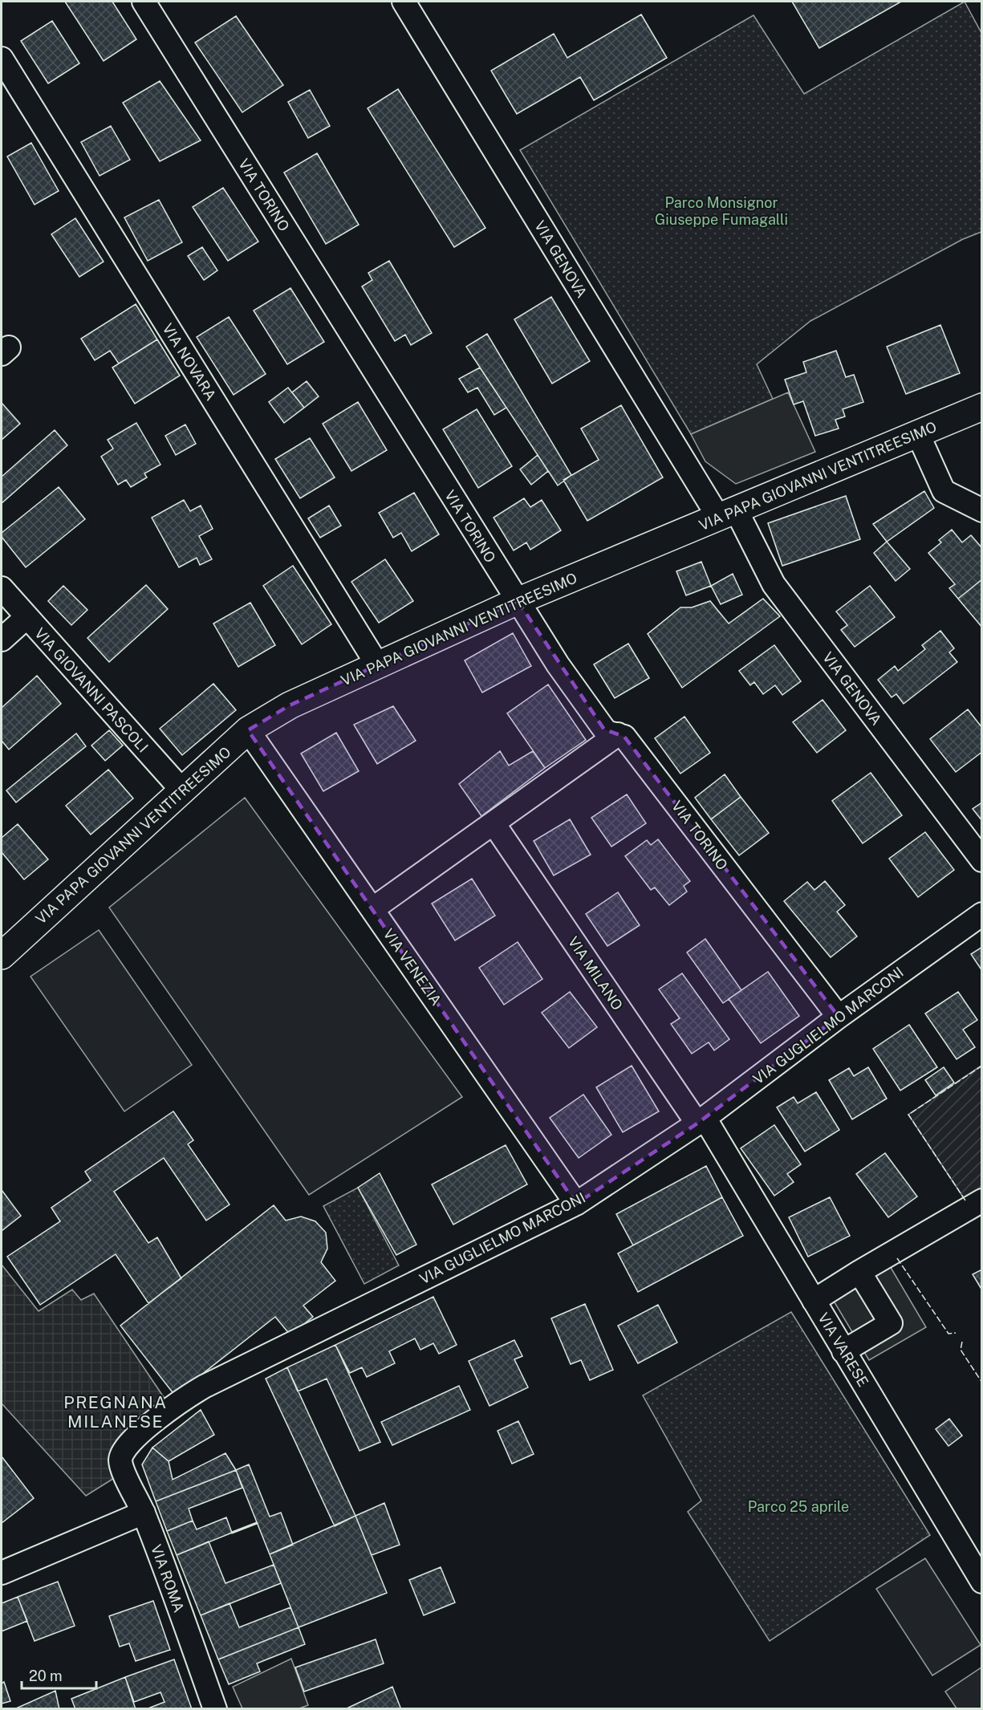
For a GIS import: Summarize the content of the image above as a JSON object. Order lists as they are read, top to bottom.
{
  "streets": {
    "street": [
      "VIA TORINO",
      "VIA GENOVA",
      "VIA NOVARA",
      "VIA PAPA GIOVANNI VENTITREESIMO",
      "VIA GIOVANNI PASCOLI",
      "VIA VENEZIA",
      "VIA MILANO",
      "VIA GUGLIELMO MARCONI",
      "VIA VARESE",
      "VIA ROMA"
    ]
  },
  "crossings": [
    ["VIA TORINO", "VIA PAPA GIOVANNI VENTITREESIMO"],
    ["VIA TORINO", "VIA GUGLIELMO MARCONI"],
    ["VIA GENOVA", "VIA PAPA GIOVANNI VENTITREESIMO"],
    ["VIA NOVARA", "VIA PAPA GIOVANNI VENTITREESIMO"],
    ["VIA PAPA GIOVANNI VENTITREESIMO", "VIA GIOVANNI PASCOLI"],
    ["VIA PAPA GIOVANNI VENTITREESIMO", "VIA VENEZIA"],
    ["VIA VENEZIA", "VIA GUGLIELMO MARCONI"],
    ["VIA MILANO", "VIA GUGLIELMO MARCONI"],
    ["VIA MILANO", "VIA VARESE"],
    ["VIA GUGLIELMO MARCONI", "VIA VARESE"],
    ["VIA GUGLIELMO MARCONI", "VIA ROMA"]
  ],
  "districts": ["PREGNANA MILANESE"],
  "parks": ["Parco Monsignor Giuseppe Fumagalli", "Parco 25 aprile"],
  "scale_bar": "20 m"
}
